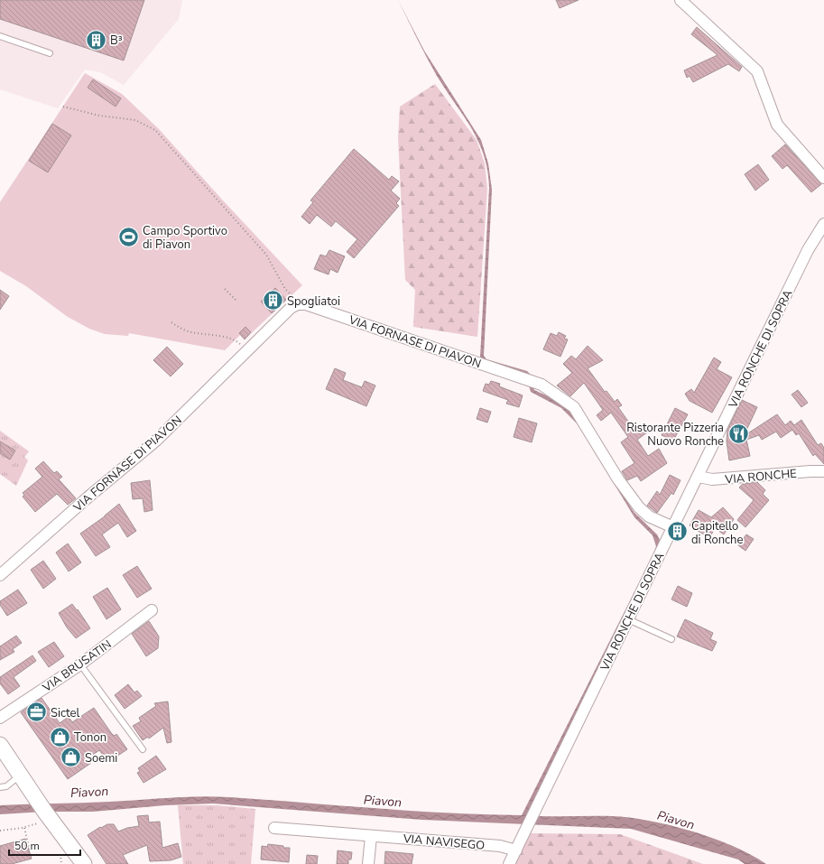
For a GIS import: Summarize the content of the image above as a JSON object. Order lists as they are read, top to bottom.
{
  "streets": {
    "street": [
      "VIA FORNASE DI PIAVON",
      "VIA RONCHE DI SOPRA",
      "VIA RONCHE",
      "VIA BRUSATIN",
      "VIA NAVISEGO"
    ]
  },
  "crossings": [
    ["VIA FORNASE DI PIAVON", "VIA RONCHE DI SOPRA"],
    ["VIA RONCHE DI SOPRA", "VIA RONCHE"],
    ["VIA RONCHE DI SOPRA", "VIA NAVISEGO"]
  ],
  "water": ["Piavon"],
  "places": {
    "building": ["B³", "Spogliatoi", "Capitello di Ronche"],
    "sports": ["Campo Sportivo di Piavon"],
    "restaurant": ["Ristorante Pizzeria Nuovo Ronche"],
    "office": ["Sictel"],
    "shop": ["Tonon", "Soemi"]
  },
  "scale_bar": "50 m"
}
